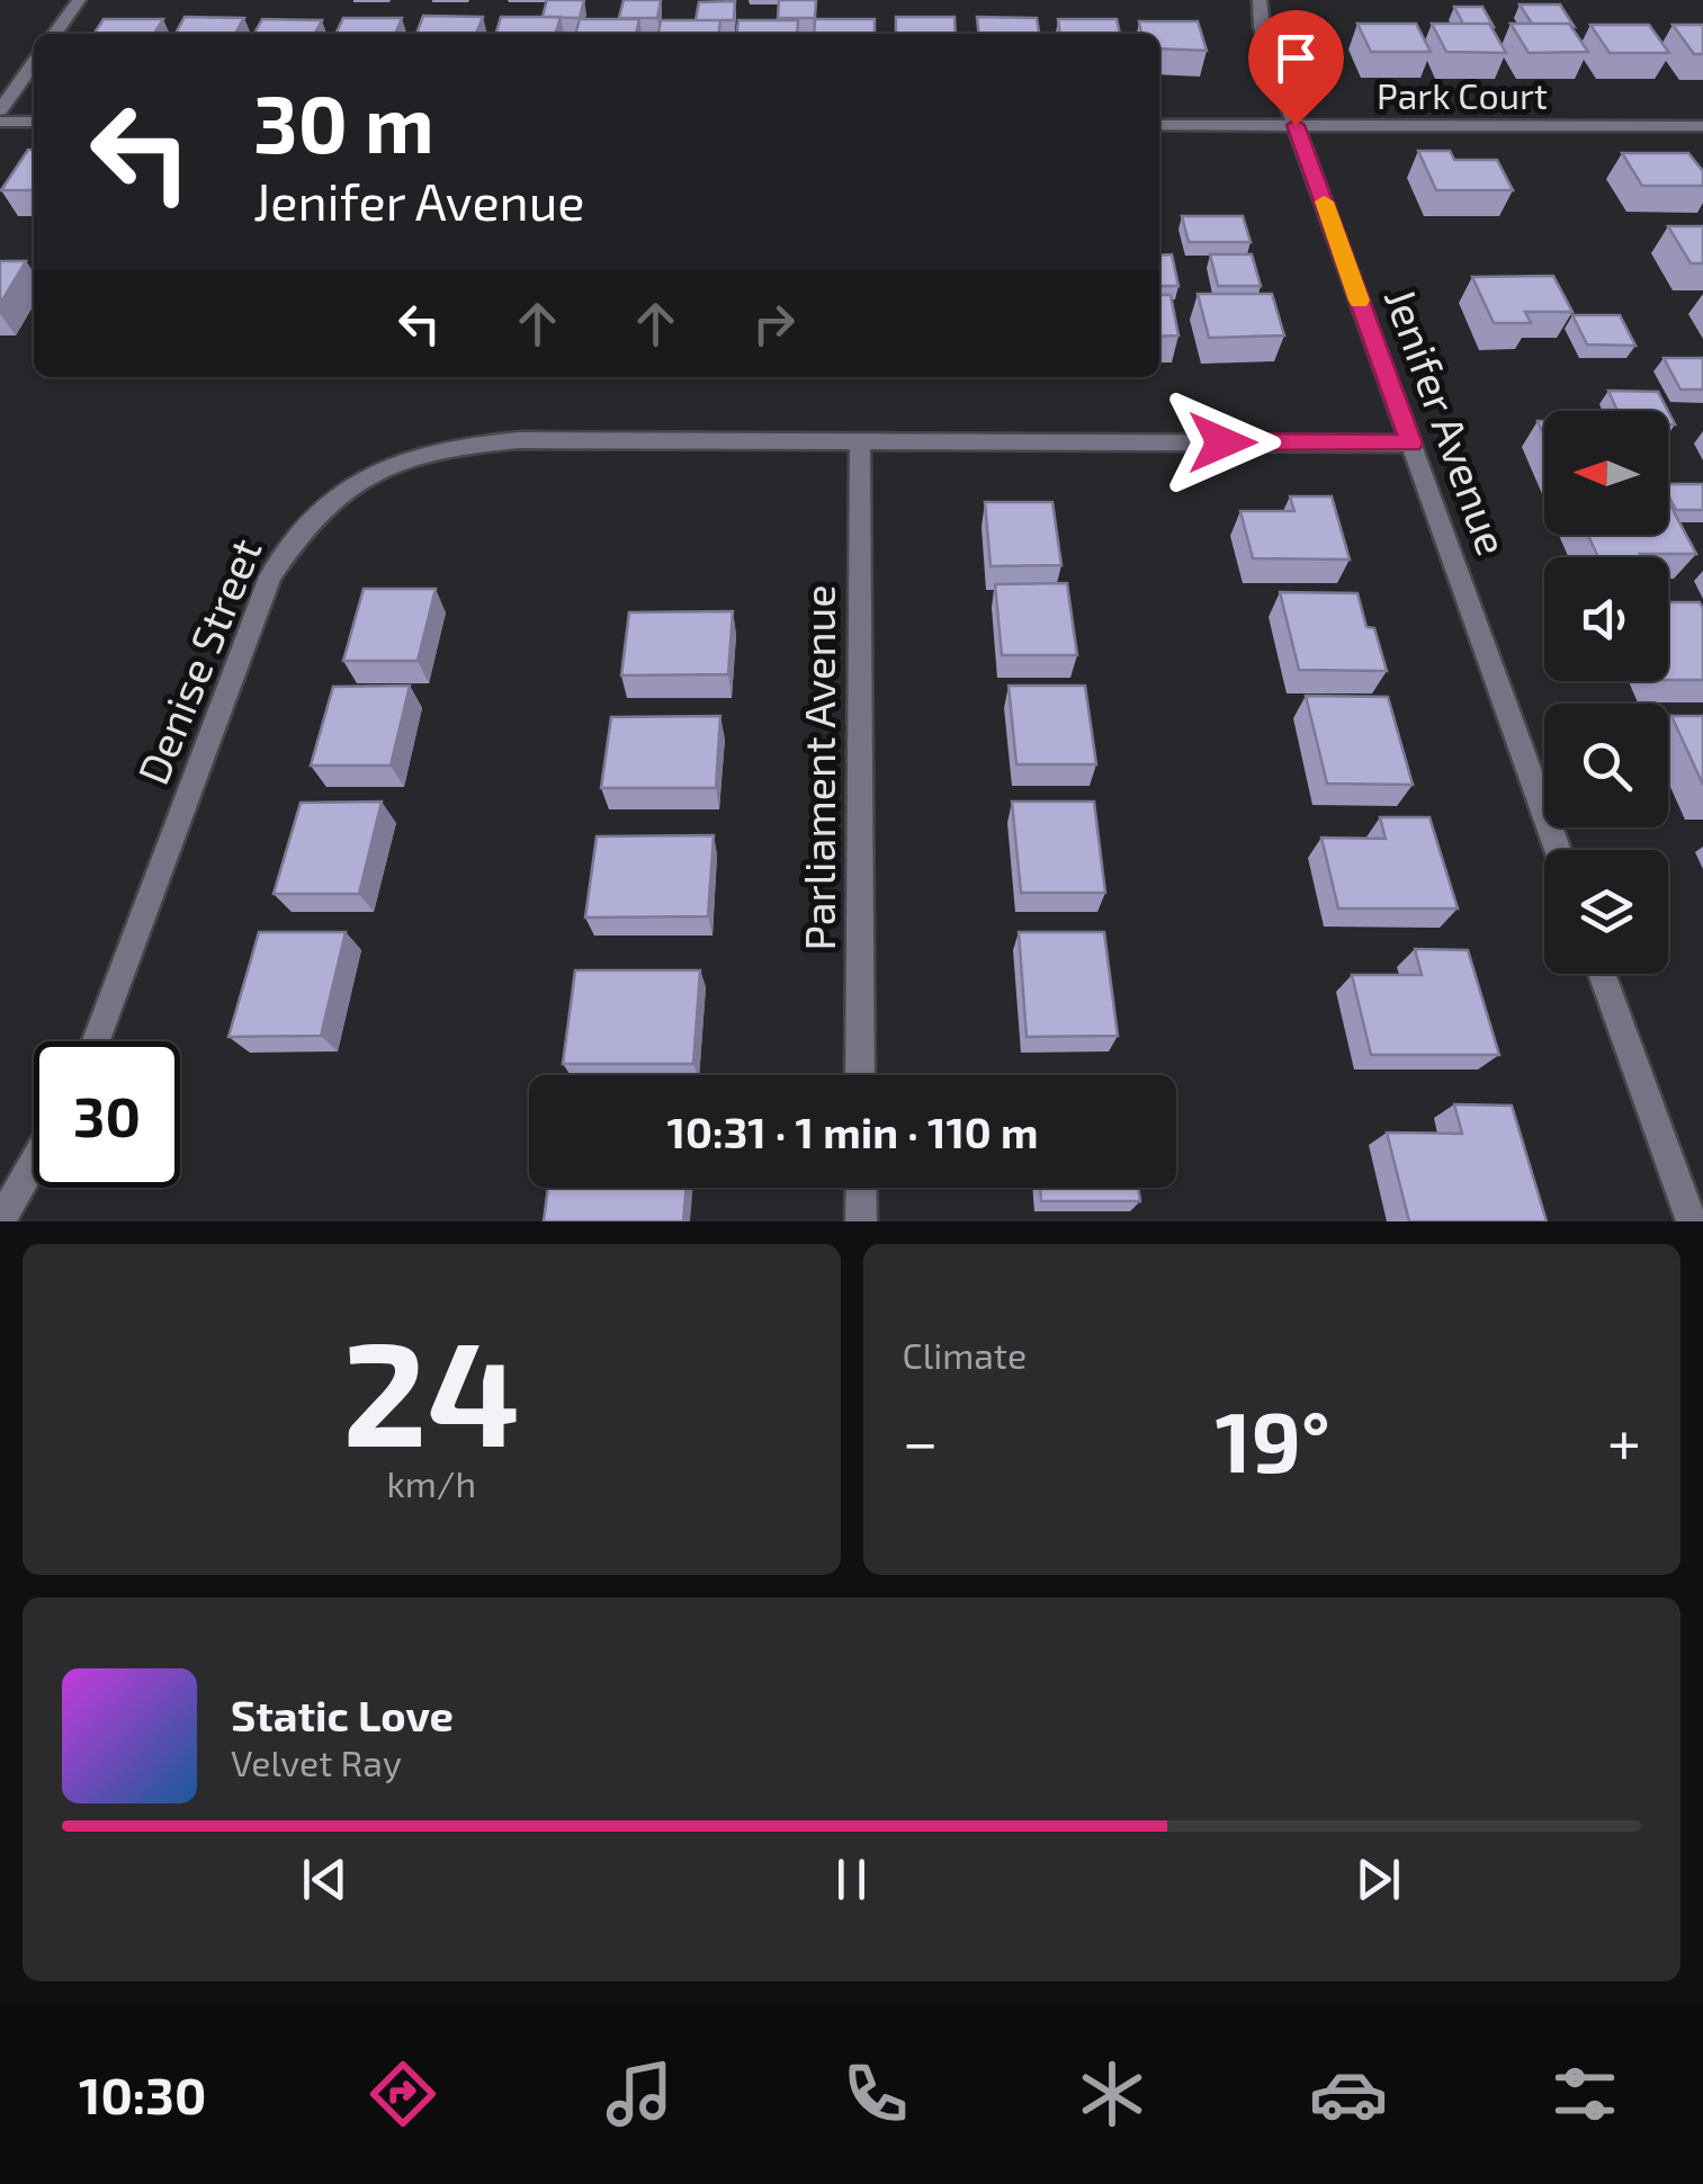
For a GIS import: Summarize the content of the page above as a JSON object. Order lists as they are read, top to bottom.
{
  "streets": {
    "street": [
      "Park Court",
      "Jenifer Avenue",
      "Denise Street",
      "Parliament Avenue"
    ]
  },
  "crossings": [
    ["Park Court", "Jenifer Avenue"],
    ["Jenifer Avenue", "Denise Street"],
    ["Denise Street", "Parliament Avenue"]
  ],
  "north": "left",
  "page": {
    "turn": ["30 m", "Jenifer Avenue"],
    "limit": "30",
    "trip": "10:31 · 1 min · 110 m",
    "tile": [
      ["24", "km/h"],
      "Climate"
    ],
    "heat": ["−", "19°", "+"],
    "song": ["Static Love", "Velvet Ray"],
    "tabs": "10:30"
  }
}
